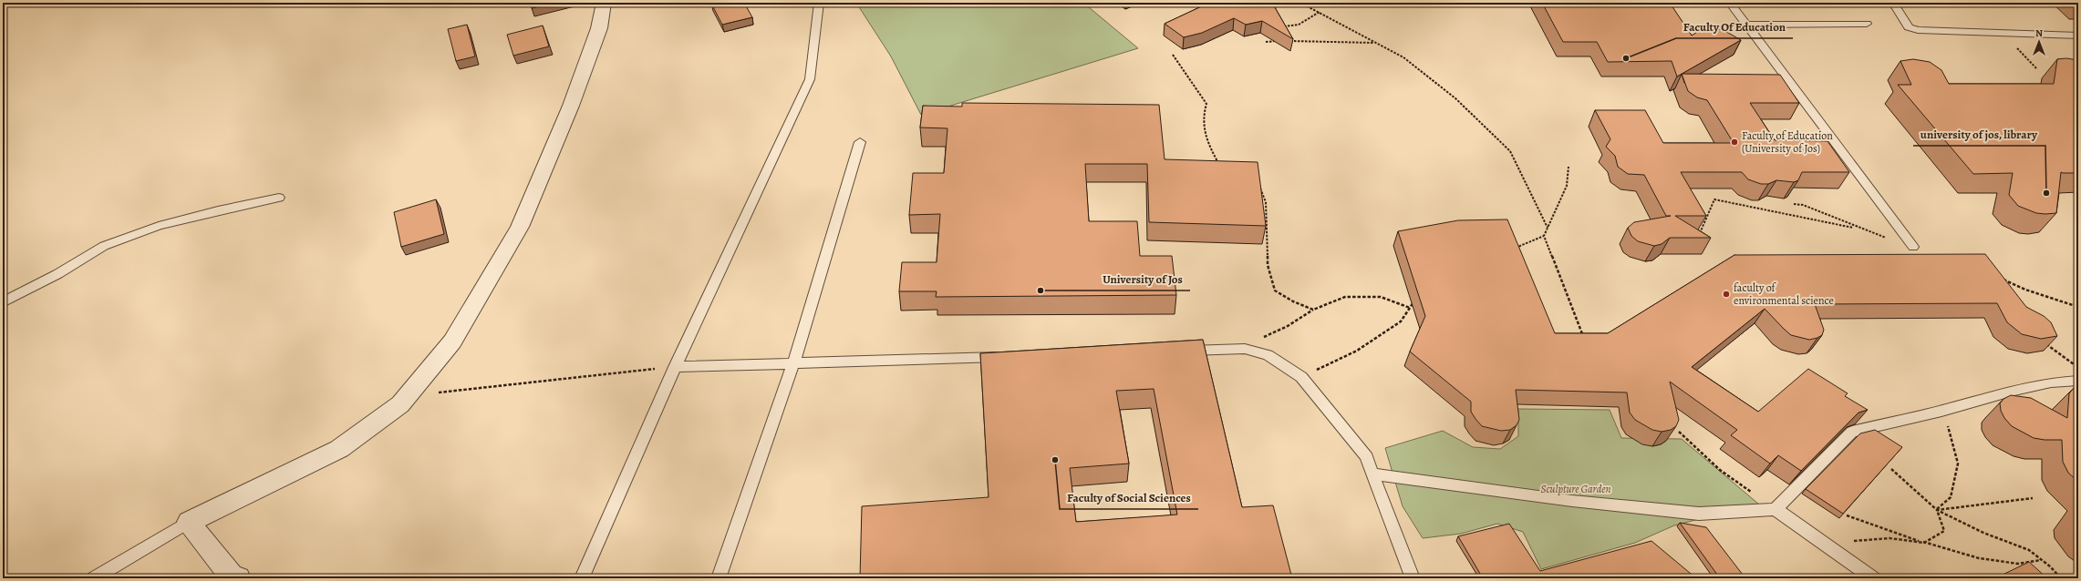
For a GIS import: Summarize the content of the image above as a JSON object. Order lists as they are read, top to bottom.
{
  "parks": ["Sculpture Garden"],
  "places": [
    "Faculty Of Education",
    "Faculty of Education (University of Jos)",
    "university of jos, library",
    "University of Jos",
    "faculty of environmental science",
    "Faculty of Social Sciences"
  ],
  "north": "top"
}
